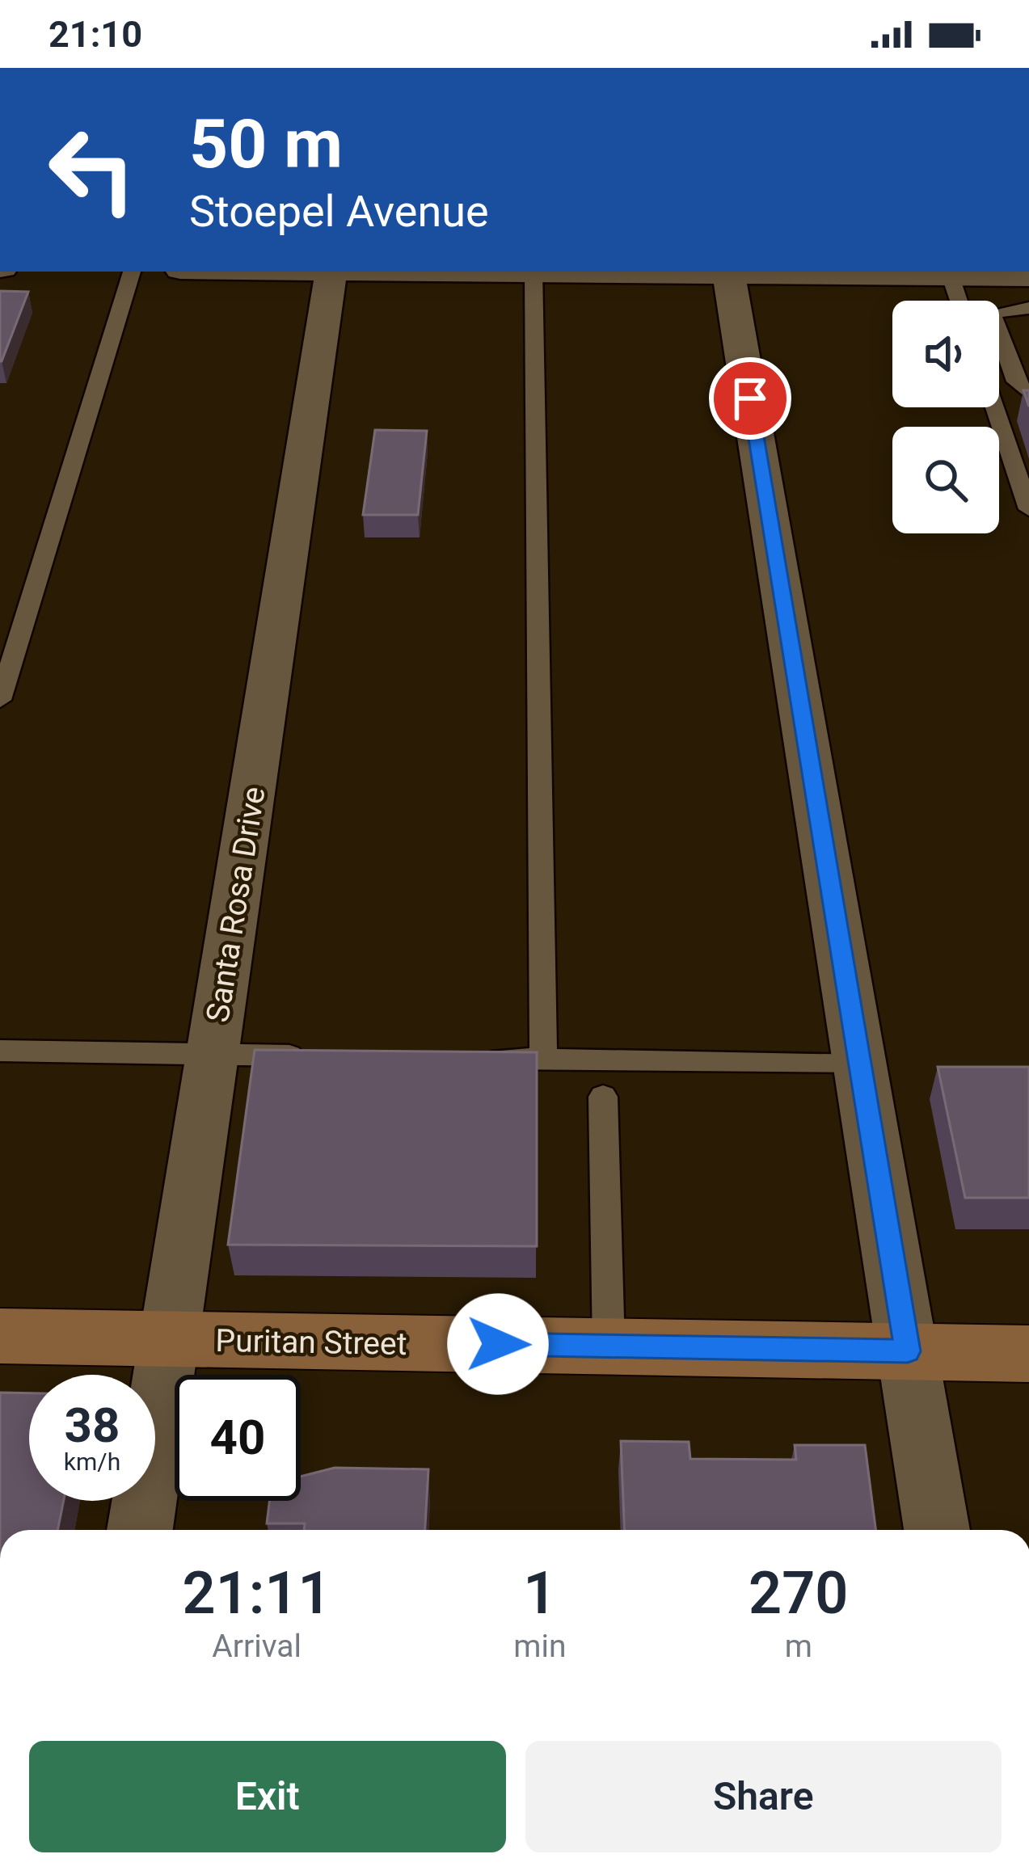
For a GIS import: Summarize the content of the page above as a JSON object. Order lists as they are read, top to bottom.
{
  "streets": {
    "street": ["Santa Rosa Drive", "Puritan Street"]
  },
  "crossings": [
    ["Santa Rosa Drive", "Puritan Street"]
  ],
  "page": {
    "status": "21:10",
    "turn": ["50 m", "Stoepel Avenue"],
    "speed": "38 km/h",
    "limit": "40",
    "eta": [
      "21:11",
      "Arrival",
      "1",
      "min",
      "270",
      "m"
    ],
    "buttons": ["Exit", "Share"]
  }
}
